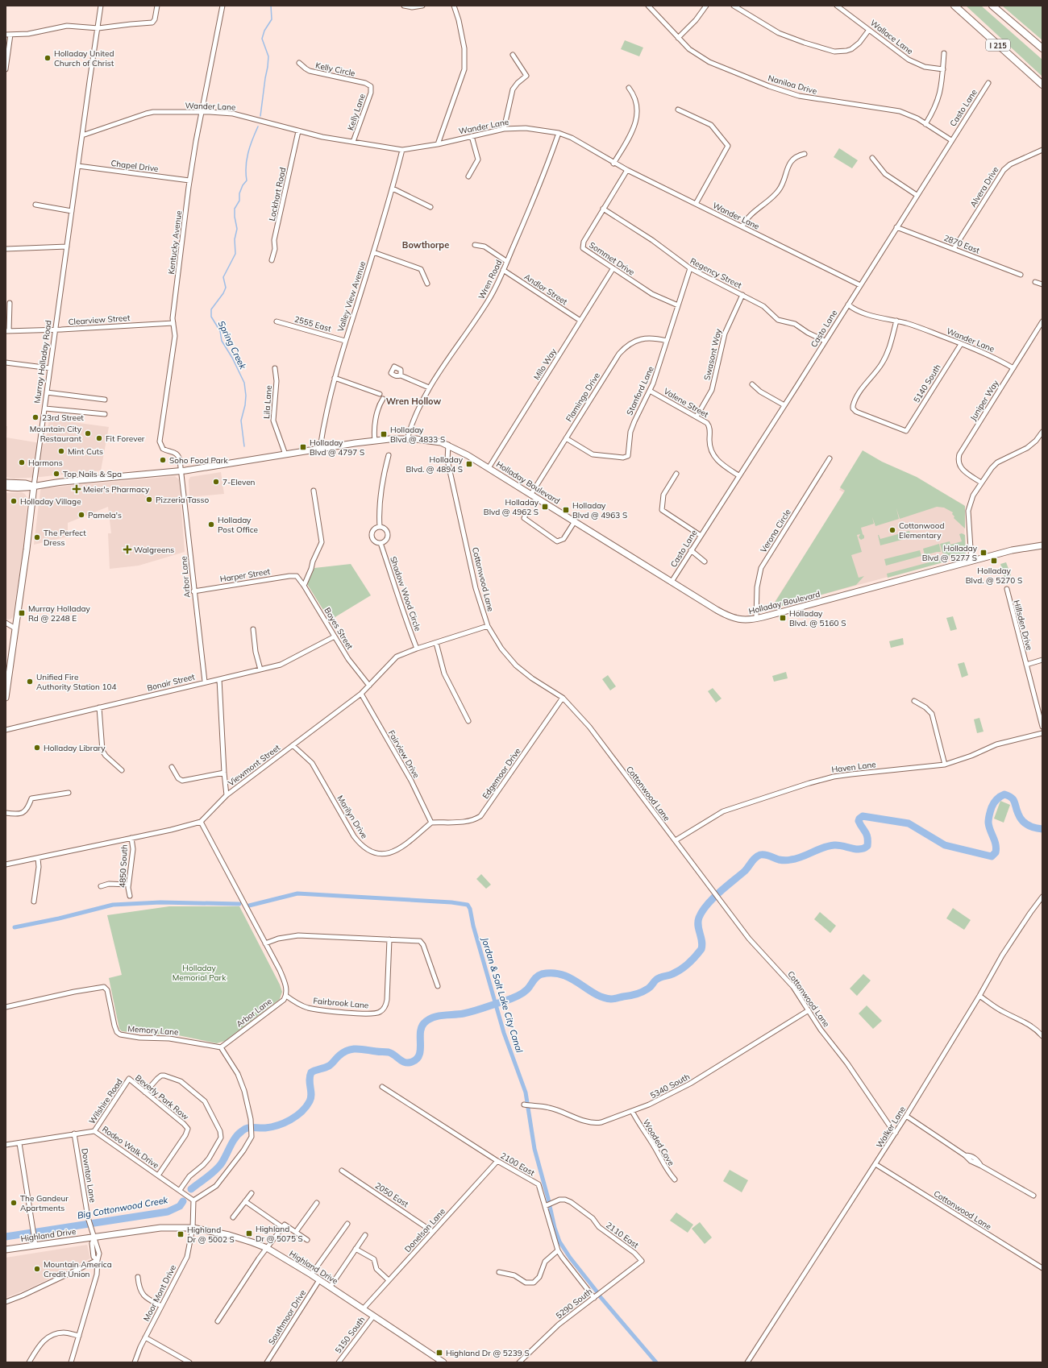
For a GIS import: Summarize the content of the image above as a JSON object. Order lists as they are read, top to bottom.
{
  "streets": {
    "highway": ["I 215"],
    "main road": ["Murray Holladay Road", "Holladay Boulevard", "Highland Drive"],
    "street": [
      "Wallace Lane",
      "Kelly Circle",
      "Naniloa Drive",
      "Wander Lane",
      "Casto Lane",
      "Kelly Lane",
      "Chapel Drive",
      "Alvera Drive",
      "Lockhart Road",
      "Kentucky Avenue",
      "2870 East",
      "Sommet Drive",
      "Regency Street",
      "Wren Road",
      "Andlor Street",
      "Valley View Avenue",
      "Clearview Street",
      "2555 East",
      "Swasont Way",
      "Milo Way",
      "5140 South",
      "Stanford Lane",
      "Flamingo Drive",
      "Juniper Way",
      "Lila Lane",
      "Valene Street",
      "Verona Circle",
      "Harper Street",
      "Arbor Lane",
      "Cottonwood Lane",
      "Shadow Wood Circle",
      "Hillsden Drive",
      "Boyes Street",
      "Bonair Street",
      "Fairview Drive",
      "Viewmont Street",
      "Haven Lane",
      "Edgemoor Drive",
      "Marilyn Drive",
      "4850 South",
      "Fairbrook Lane",
      "Memory Lane",
      "5340 South",
      "Beverly Park Row",
      "Wilshire Road",
      "Walker Lane",
      "Wooded Cove",
      "Rodeo Walk Drive",
      "2100 East",
      "Downton Lane",
      "2050 East",
      "Donelson Lane",
      "2110 East",
      "Moor Mont Drive",
      "5290 South",
      "Southmoor Drive",
      "5150 South"
    ]
  },
  "crossings": [
    ["Kelly Circle", "Kelly Lane"],
    ["Naniloa Drive", "Casto Lane"],
    ["Wander Lane", "Casto Lane"],
    ["Wander Lane", "Kelly Lane"],
    ["Wander Lane", "Lockhart Road"],
    ["Wander Lane", "Kentucky Avenue"],
    ["Wander Lane", "Sommet Drive"],
    ["Wander Lane", "Wren Road"],
    ["Wander Lane", "Valley View Avenue"],
    ["Wander Lane", "Murray Holladay Road"],
    ["Wander Lane", "5140 South"],
    ["Wander Lane", "Juniper Way"],
    ["Casto Lane", "2870 East"],
    ["Casto Lane", "Regency Street"],
    ["Casto Lane", "Valene Street"],
    ["Casto Lane", "Holladay Boulevard"],
    ["Chapel Drive", "Kentucky Avenue"],
    ["Chapel Drive", "Murray Holladay Road"],
    ["Alvera Drive", "2870 East"],
    ["Kentucky Avenue", "Clearview Street"],
    ["Kentucky Avenue", "Holladay Boulevard"],
    ["Kentucky Avenue", "Arbor Lane"],
    ["Sommet Drive", "Regency Street"],
    ["Sommet Drive", "Milo Way"],
    ["Sommet Drive", "Stanford Lane"],
    ["Regency Street", "Swasont Way"],
    ["Regency Street", "Stanford Lane"],
    ["Wren Road", "Andlor Street"],
    ["Wren Road", "Holladay Boulevard"],
    ["Andlor Street", "Milo Way"],
    ["Valley View Avenue", "2555 East"],
    ["Valley View Avenue", "Holladay Boulevard"],
    ["Clearview Street", "Murray Holladay Road"],
    ["Swasont Way", "Valene Street"],
    ["Murray Holladay Road", "Holladay Boulevard"],
    ["Milo Way", "Holladay Boulevard"],
    ["Stanford Lane", "Flamingo Drive"],
    ["Stanford Lane", "Valene Street"],
    ["Flamingo Drive", "Holladay Boulevard"],
    ["Lila Lane", "Holladay Boulevard"],
    ["Holladay Boulevard", "Verona Circle"],
    ["Holladay Boulevard", "Arbor Lane"],
    ["Holladay Boulevard", "Cottonwood Lane"],
    ["Harper Street", "Arbor Lane"],
    ["Harper Street", "Boyes Street"],
    ["Arbor Lane", "Bonair Street"],
    ["Arbor Lane", "Fairbrook Lane"],
    ["Arbor Lane", "Memory Lane"],
    ["Cottonwood Lane", "Viewmont Street"],
    ["Cottonwood Lane", "Haven Lane"],
    ["Cottonwood Lane", "Edgemoor Drive"],
    ["Cottonwood Lane", "5340 South"],
    ["Cottonwood Lane", "Walker Lane"],
    ["Shadow Wood Circle", "Viewmont Street"],
    ["Boyes Street", "Bonair Street"],
    ["Boyes Street", "Viewmont Street"],
    ["Fairview Drive", "Viewmont Street"],
    ["Fairview Drive", "Edgemoor Drive"],
    ["Fairview Drive", "Marilyn Drive"],
    ["Viewmont Street", "Marilyn Drive"],
    ["Edgemoor Drive", "Marilyn Drive"],
    ["5340 South", "Wooded Cove"],
    ["Beverly Park Row", "Wilshire Road"],
    ["Beverly Park Row", "Rodeo Walk Drive"],
    ["Wilshire Road", "Rodeo Walk Drive"],
    ["Rodeo Walk Drive", "Downton Lane"],
    ["2100 East", "Donelson Lane"],
    ["2100 East", "2110 East"],
    ["2100 East", "5290 South"],
    ["Downton Lane", "Highland Drive"],
    ["2050 East", "Donelson Lane"],
    ["Donelson Lane", "Highland Drive"],
    ["Highland Drive", "Moor Mont Drive"],
    ["Highland Drive", "Southmoor Drive"],
    ["Highland Drive", "5150 South"],
    ["2110 East", "5290 South"]
  ],
  "districts": ["Bowthorpe", "Wren Hollow"],
  "water": ["Spring Creek", "Jordan & Salt Lake City Canal", "Big Cottonwood Creek"],
  "parks": ["Holladay Memorial Park"],
  "places": {
    "other": [
      "Holladay United Church of Christ",
      "23rd Street",
      "Mountain City Restaurant",
      "Fit Forever",
      "Mint Cuts",
      "Soho Food Park",
      "Harmons",
      "Top Nails & Spa",
      "7-Eleven",
      "Pizzeria Tasso",
      "Holladay Village",
      "Pamela's",
      "Holladay Post Office",
      "Cottonwood Elementary",
      "The Perfect Dress",
      "Unified Fire Authority Station 104",
      "Holladay Library",
      "The Gandeur Apartments",
      "Mountain America Credit Union"
    ],
    "transit": [
      "Holladay Blvd @ 4833 S",
      "Holladay Blvd @ 4797 S",
      "Holladay Blvd. @ 4894 S",
      "Holladay Blvd @ 4962 S",
      "Holladay Blvd @ 4963 S",
      "Holladay Blvd @ 5277 S",
      "Holladay Blvd. @ 5270 S",
      "Murray Holladay Rd @ 2248 E",
      "Holladay Blvd. @ 5160 S",
      "Highland Dr @ 5075 S",
      "Highland Dr @ 5002 S",
      "Highland Dr @ 5239 S"
    ],
    "health": ["Meier's Pharmacy", "Walgreens"]
  }
}
